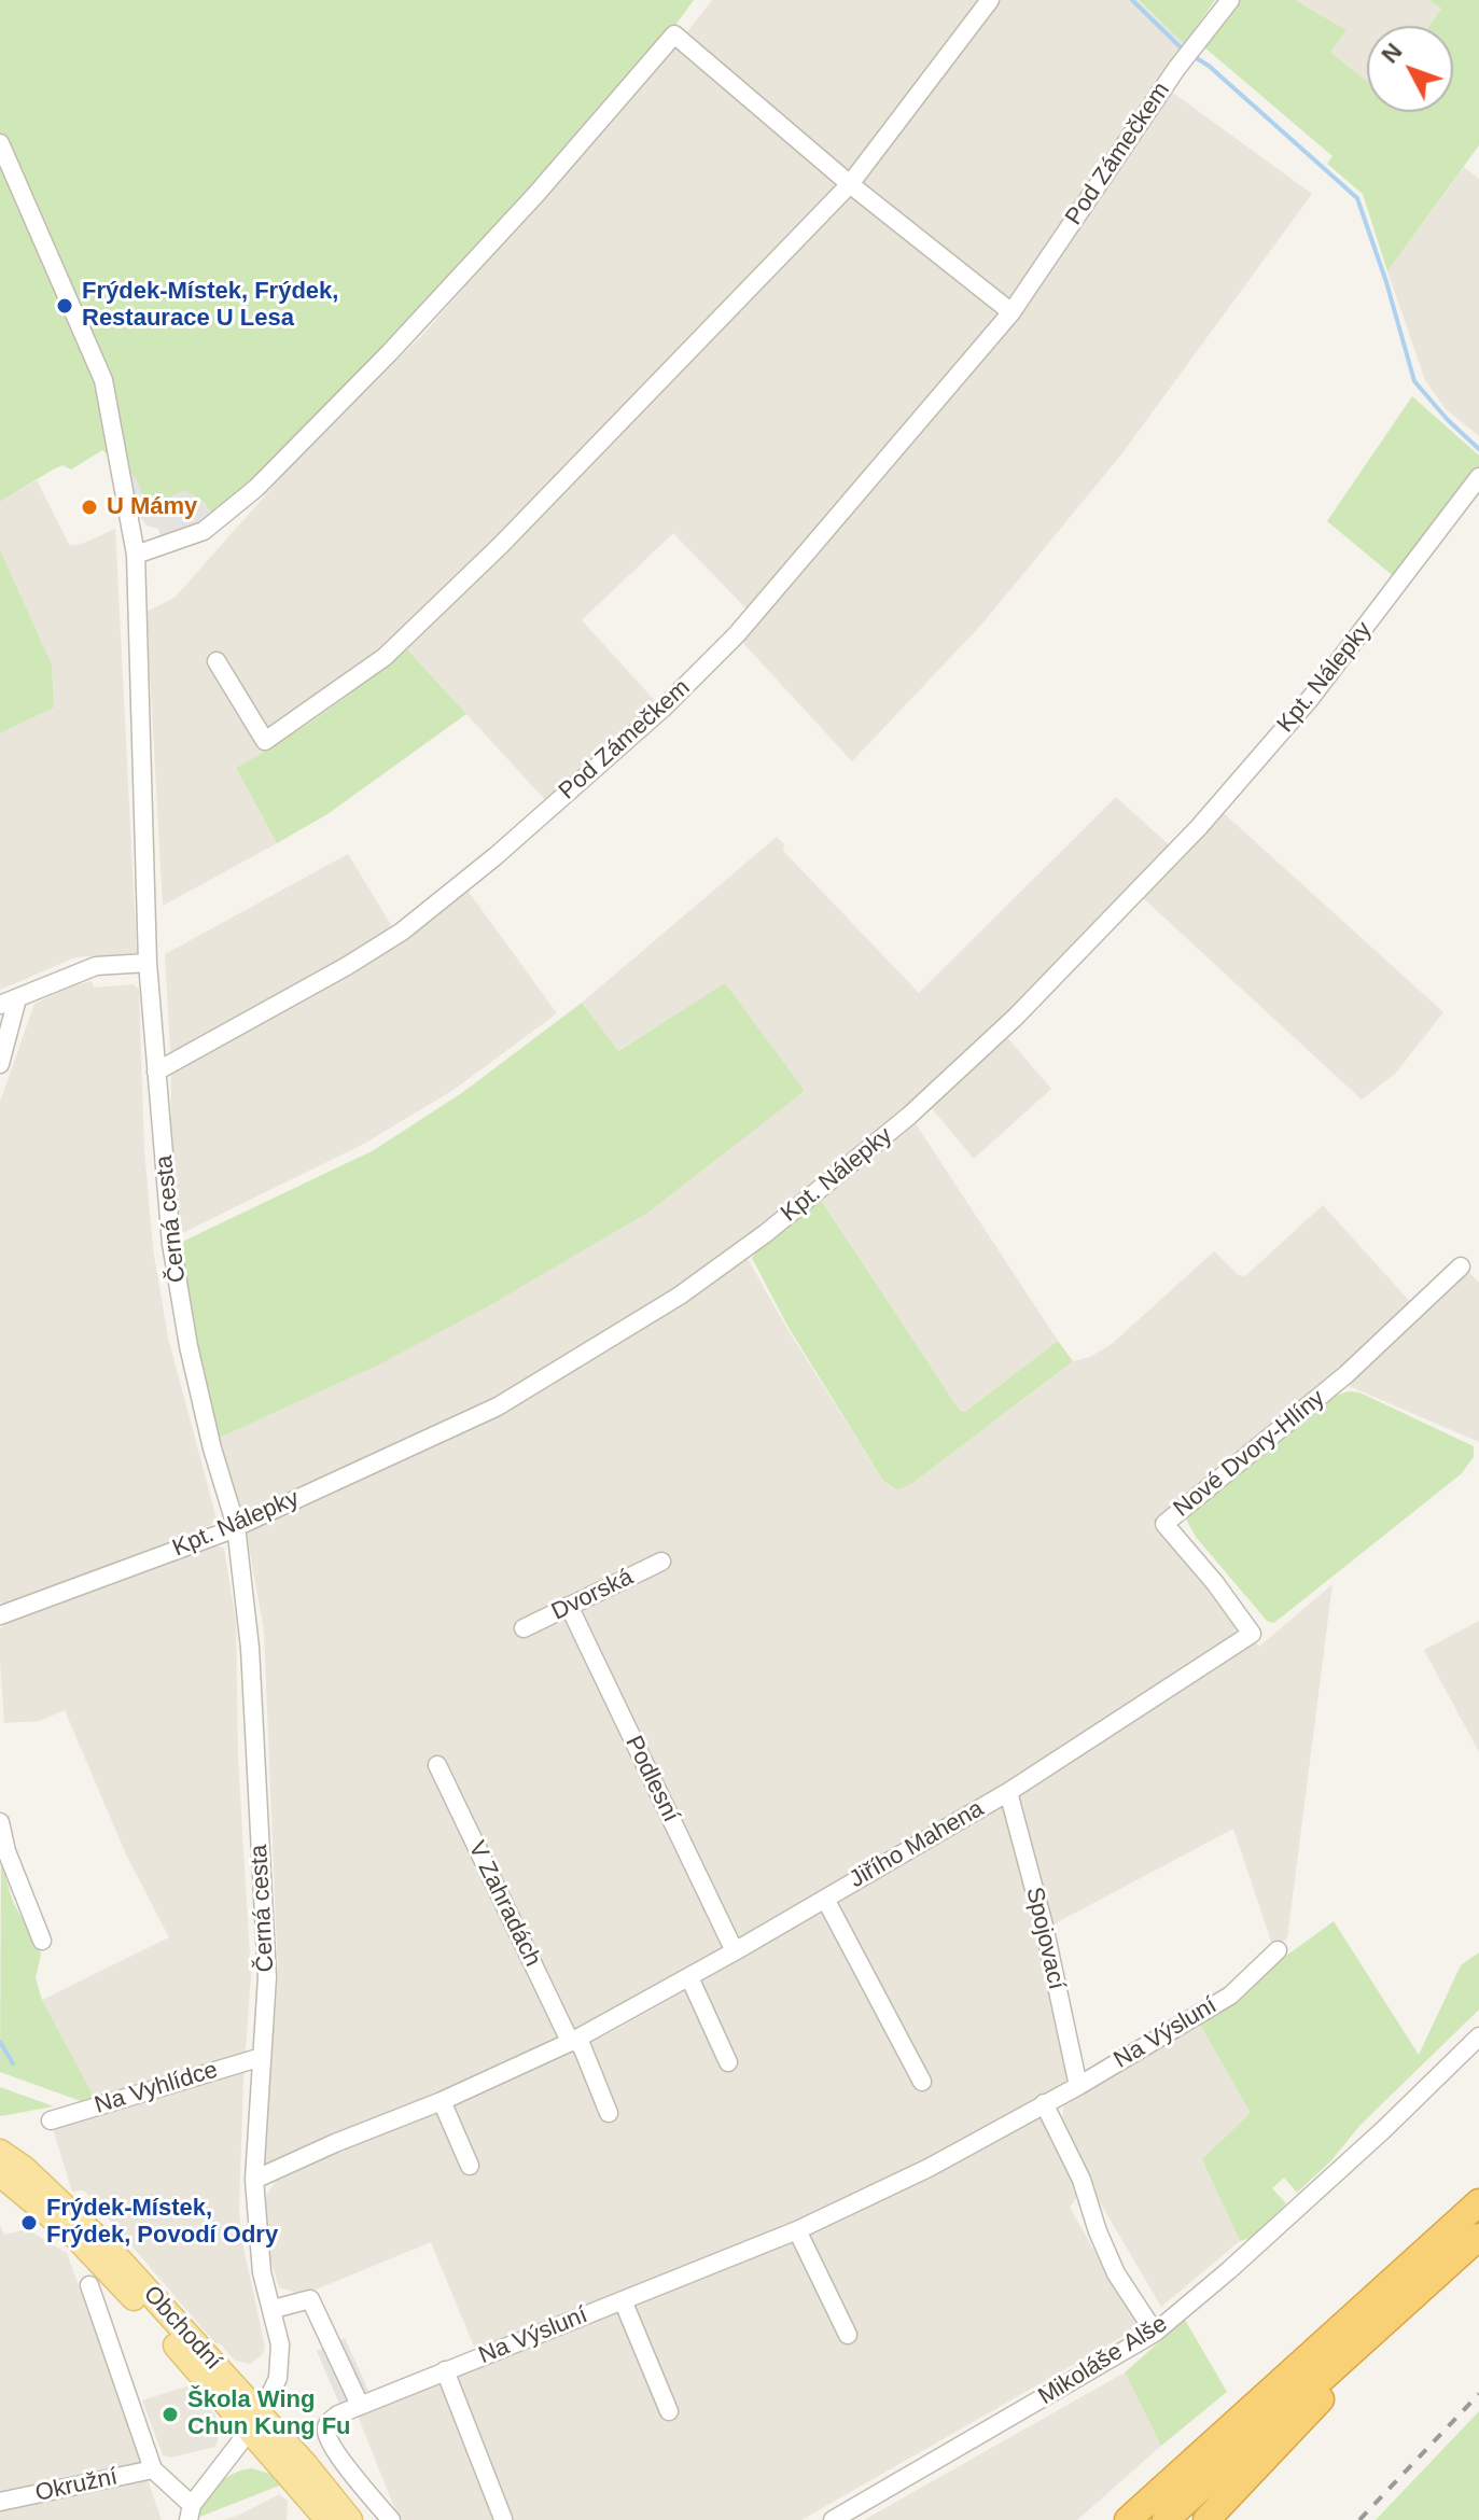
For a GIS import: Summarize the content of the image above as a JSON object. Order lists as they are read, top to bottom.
{
  "streets": {
    "main road": ["Obchodní"],
    "street": [
      "Pod Zámečkem",
      "Kpt. Nálepky",
      "Černá cesta",
      "Nové Dvory-Hlíny",
      "Dvorská",
      "Podlesní",
      "Jiřího Mahena",
      "V Zahradách",
      "Spojovací",
      "Na Výsluní",
      "Na Vyhlídce",
      "Mikoláše Alše",
      "Okružní"
    ]
  },
  "crossings": [
    ["Pod Zámečkem", "Černá cesta"],
    ["Kpt. Nálepky", "Černá cesta"],
    ["Černá cesta", "Jiřího Mahena"],
    ["Černá cesta", "Na Vyhlídce"],
    ["Černá cesta", "Obchodní"],
    ["Nové Dvory-Hlíny", "Jiřího Mahena"],
    ["Nové Dvory-Hlíny", "Spojovací"],
    ["Dvorská", "Podlesní"],
    ["Podlesní", "Jiřího Mahena"],
    ["Jiřího Mahena", "V Zahradách"],
    ["Jiřího Mahena", "Spojovací"],
    ["Spojovací", "Na Výsluní"]
  ],
  "places": [
    "Frýdek-Místek, Frýdek, Restaurace U Lesa",
    "U Mámy",
    "Frýdek-Místek, Frýdek, Povodí Odry",
    "Škola Wing Chun Kung Fu"
  ],
  "north": "top left"
}
